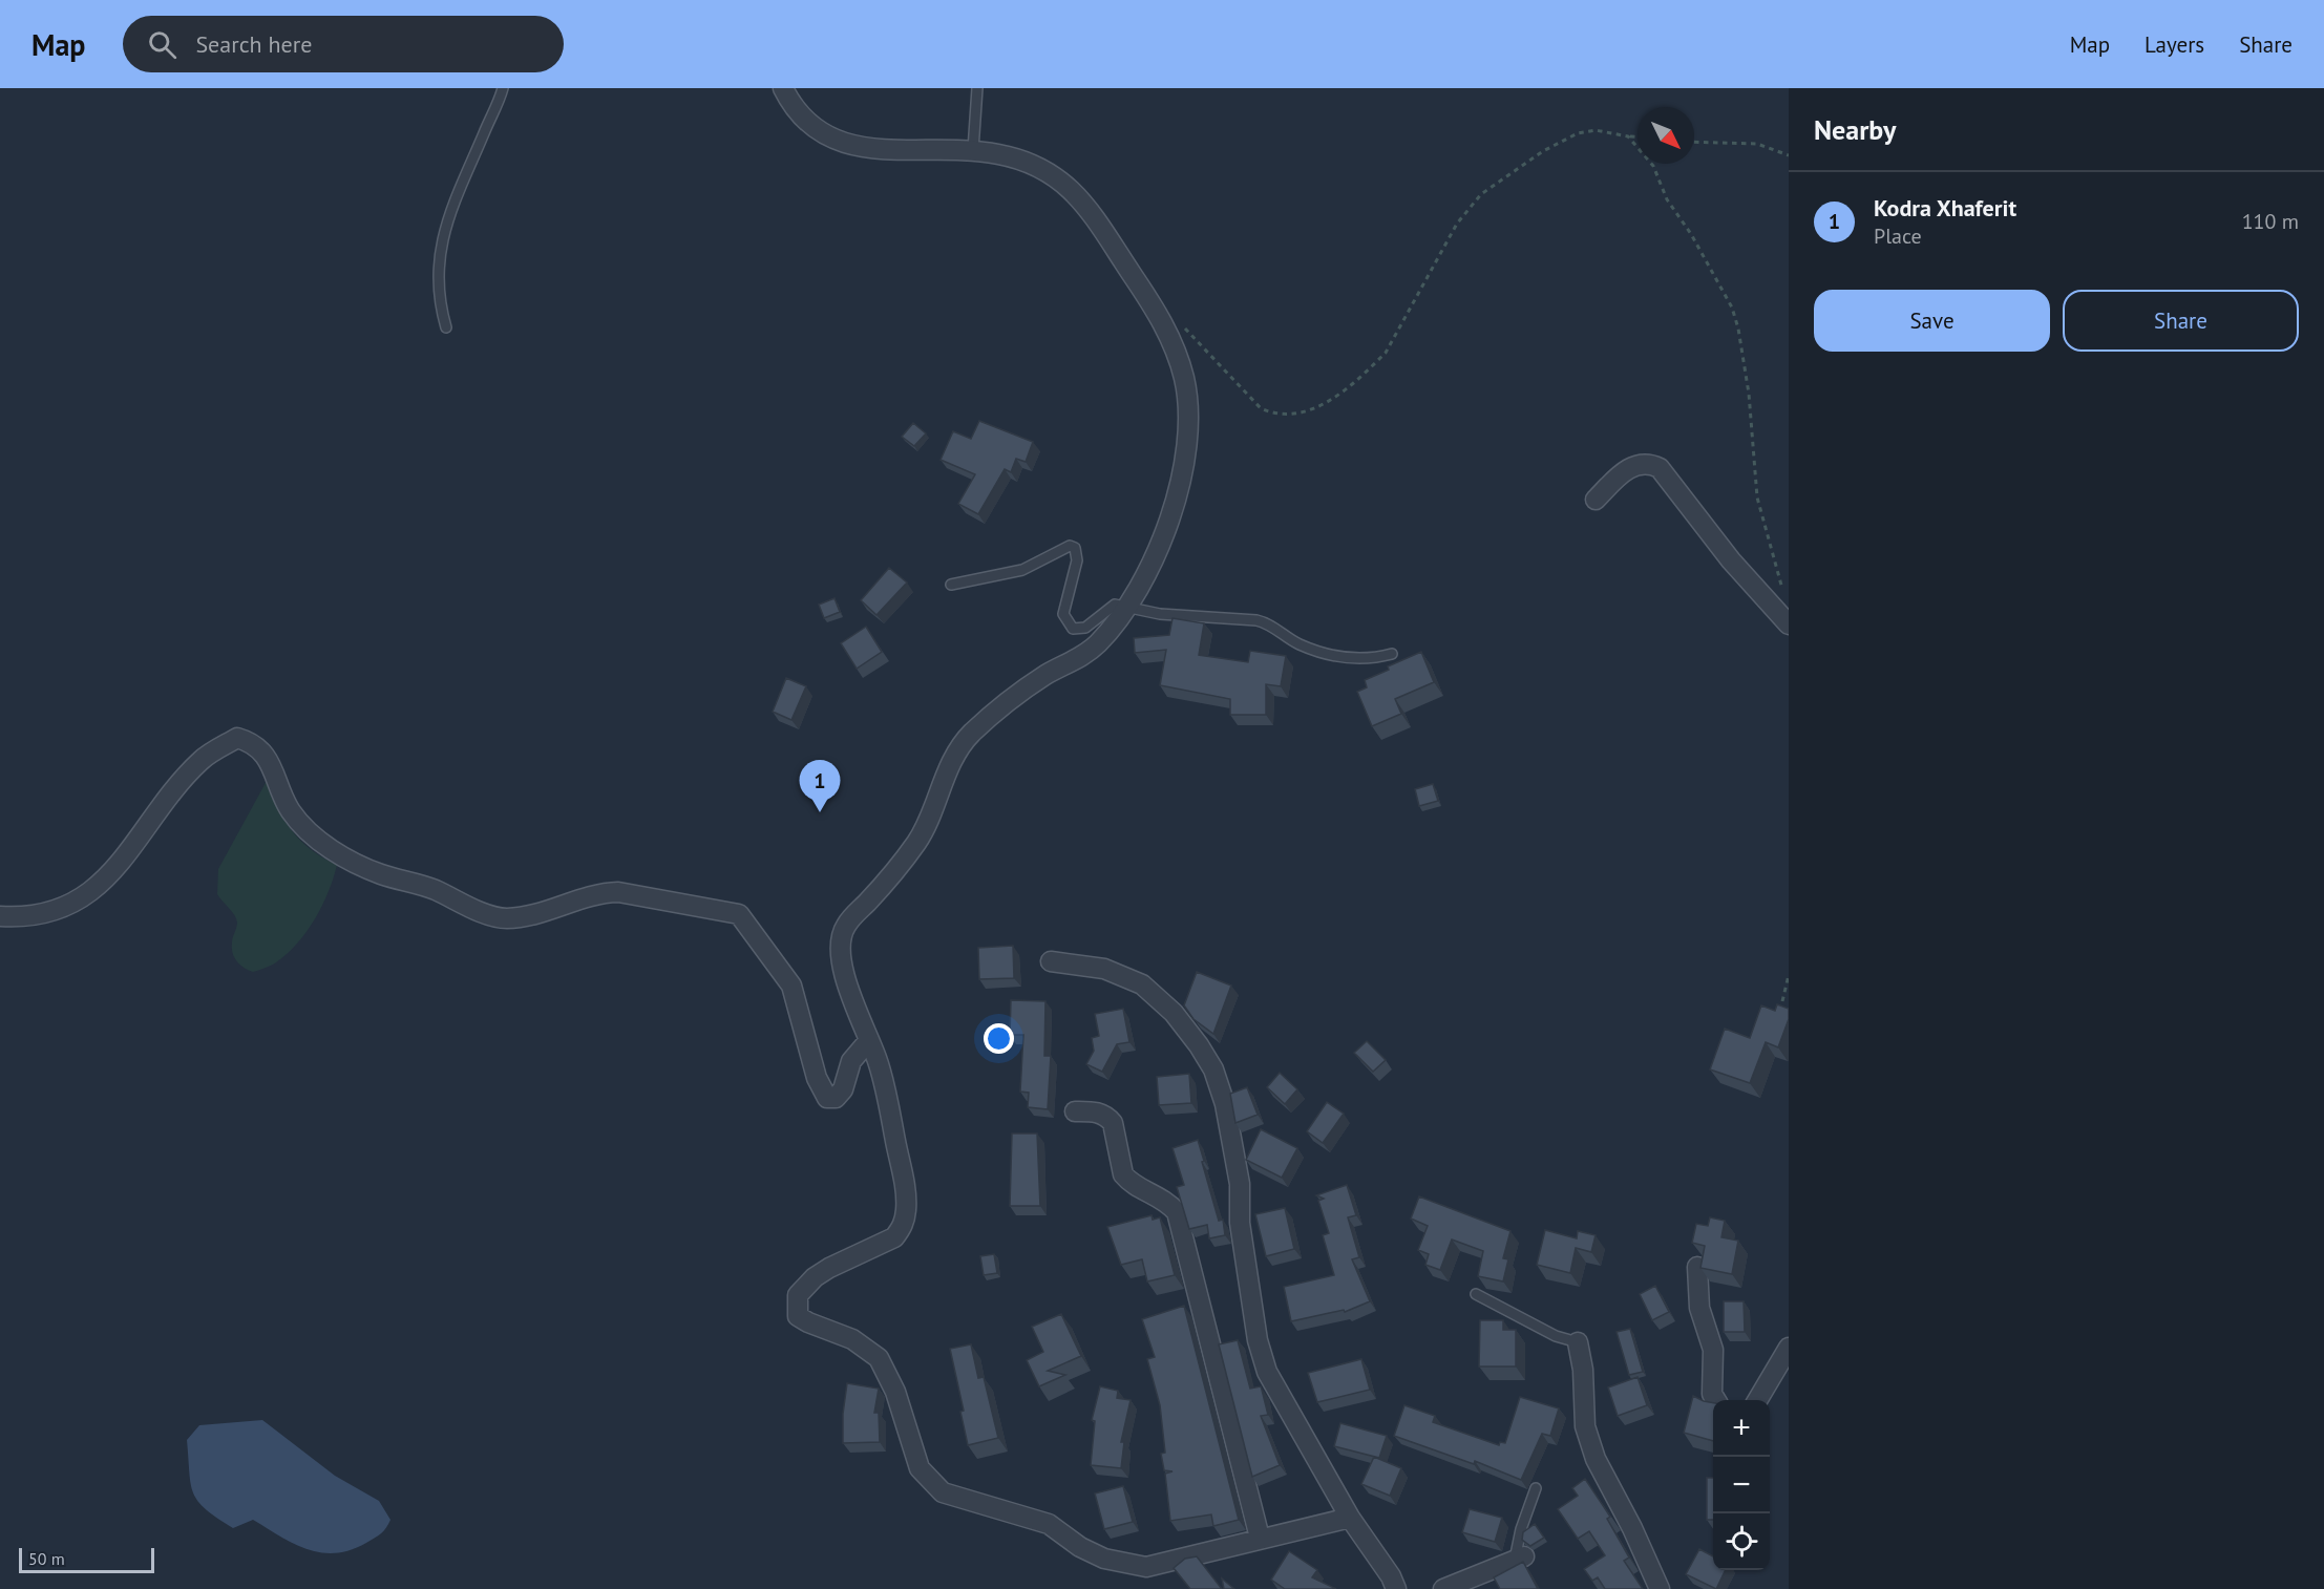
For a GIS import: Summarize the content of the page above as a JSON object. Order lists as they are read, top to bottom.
{
  "scale_bar": "50 m",
  "north": "bottom right",
  "page": {
    "header": "Map",
    "search": "Search here",
    "nav": ["Map", "Layers", "Share"],
    "heading": "Nearby",
    "list": [
      {
        "mark": "1",
        "name": "Kodra Xhaferit",
        "note": "Place",
        "value": "110 m"
      }
    ],
    "buttons": ["Save", "Share"],
    "pins": "1",
    "map_buttons": ["+", "−"],
    "scale": "50 m"
  }
}
